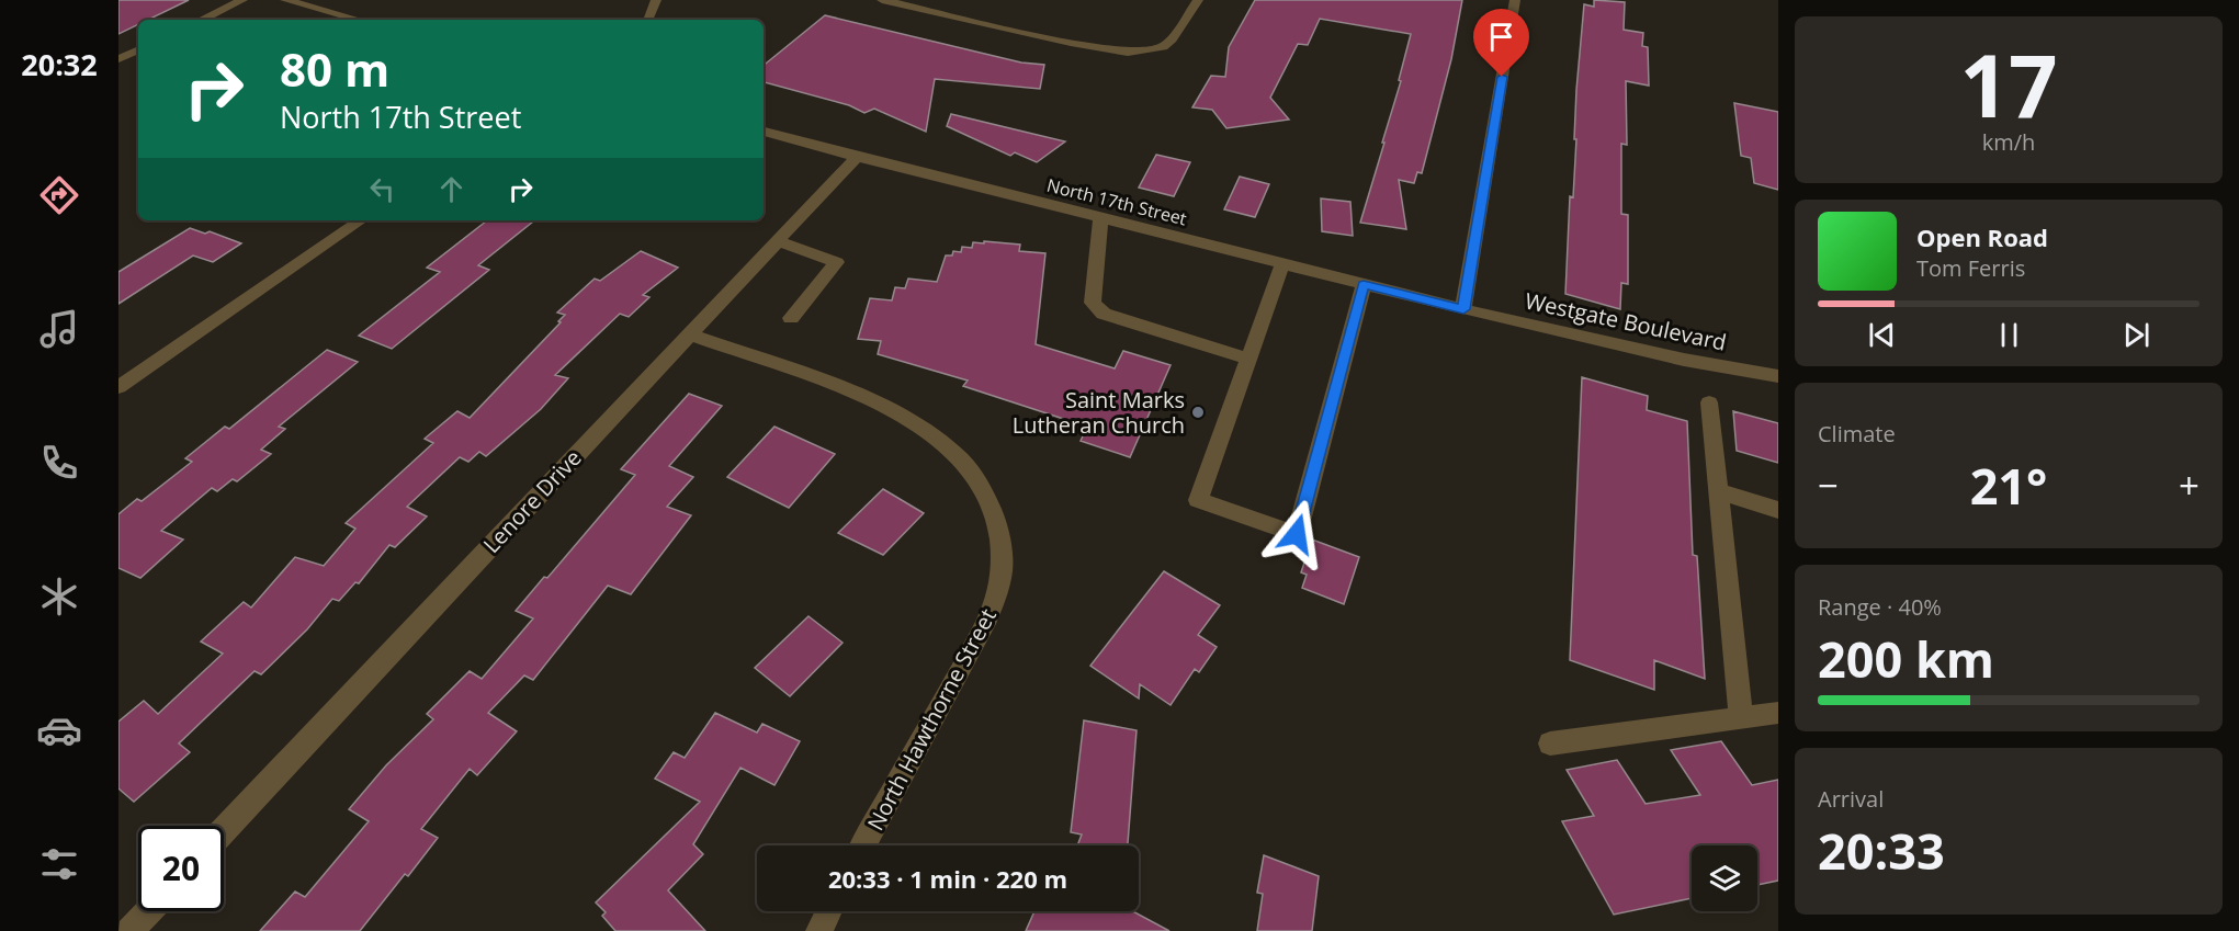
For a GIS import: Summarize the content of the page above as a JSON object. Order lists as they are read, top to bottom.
{
  "streets": {
    "street": [
      "North 17th Street",
      "Westgate Boulevard",
      "Lenore Drive",
      "North Hawthorne Street"
    ]
  },
  "crossings": [
    ["North 17th Street", "Westgate Boulevard"],
    ["North 17th Street", "Lenore Drive"],
    ["Lenore Drive", "North Hawthorne Street"]
  ],
  "places": ["Saint Marks Lutheran Church"],
  "page": {
    "tabs": "20:32",
    "tile": [
      ["17", "km/h"],
      "Climate",
      ["Range · 40%", "200 km"],
      ["Arrival", "20:33"]
    ],
    "turn": ["80 m", "North 17th Street"],
    "song": ["Open Road", "Tom Ferris"],
    "heat": ["−", "21°", "+"],
    "limit": "20",
    "trip": "20:33 · 1 min · 220 m"
  }
}
